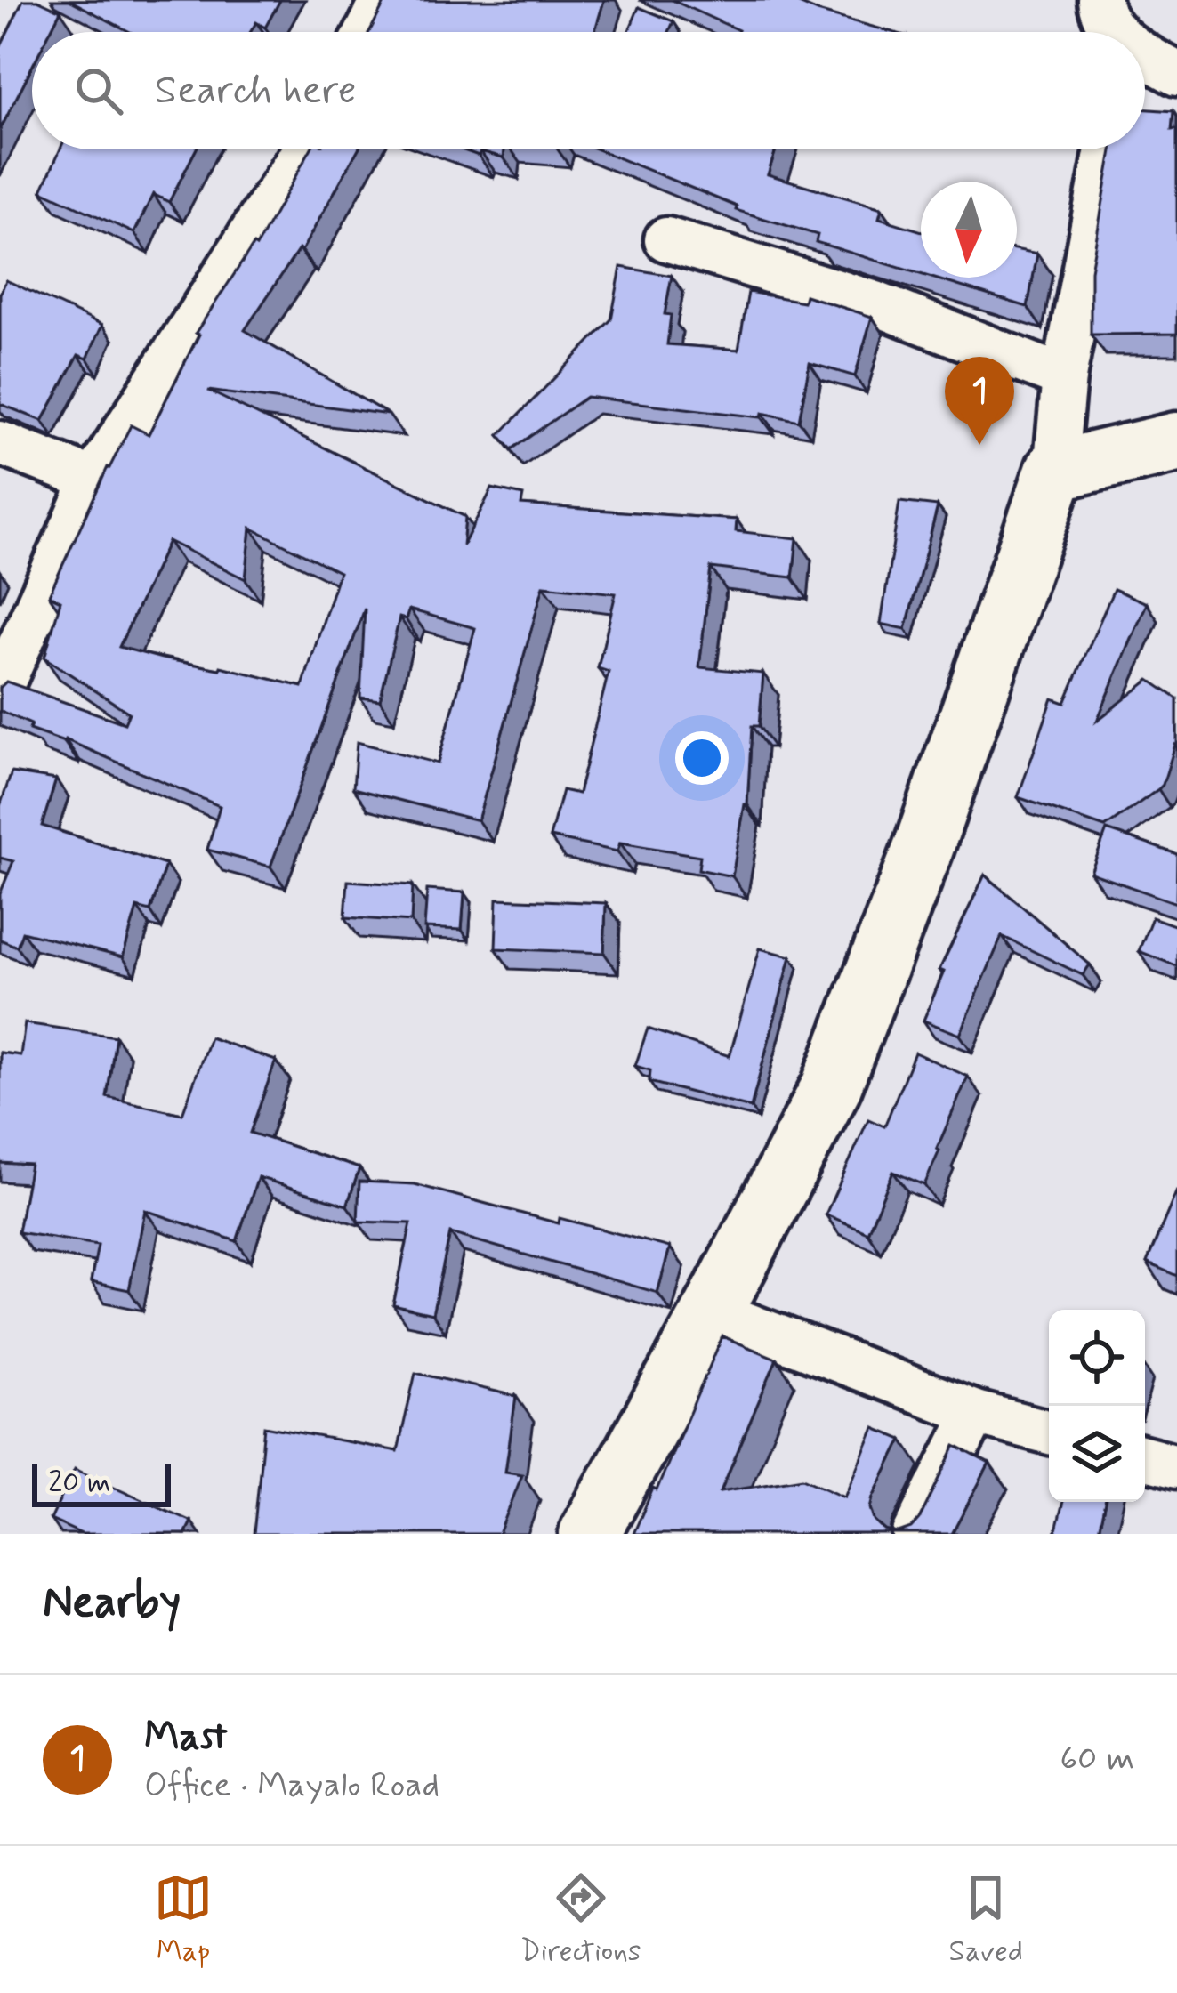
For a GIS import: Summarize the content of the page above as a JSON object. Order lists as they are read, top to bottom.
{
  "scale_bar": "20 m",
  "north": "bottom",
  "page": {
    "search": "Search here",
    "pins": "1",
    "scale": "20 m",
    "heading": "Nearby",
    "list": [
      {
        "mark": "1",
        "name": "Mast",
        "note": "Office · Mayalo Road",
        "value": "60 m"
      }
    ],
    "nav": ["Map", "Directions", "Saved"]
  }
}
